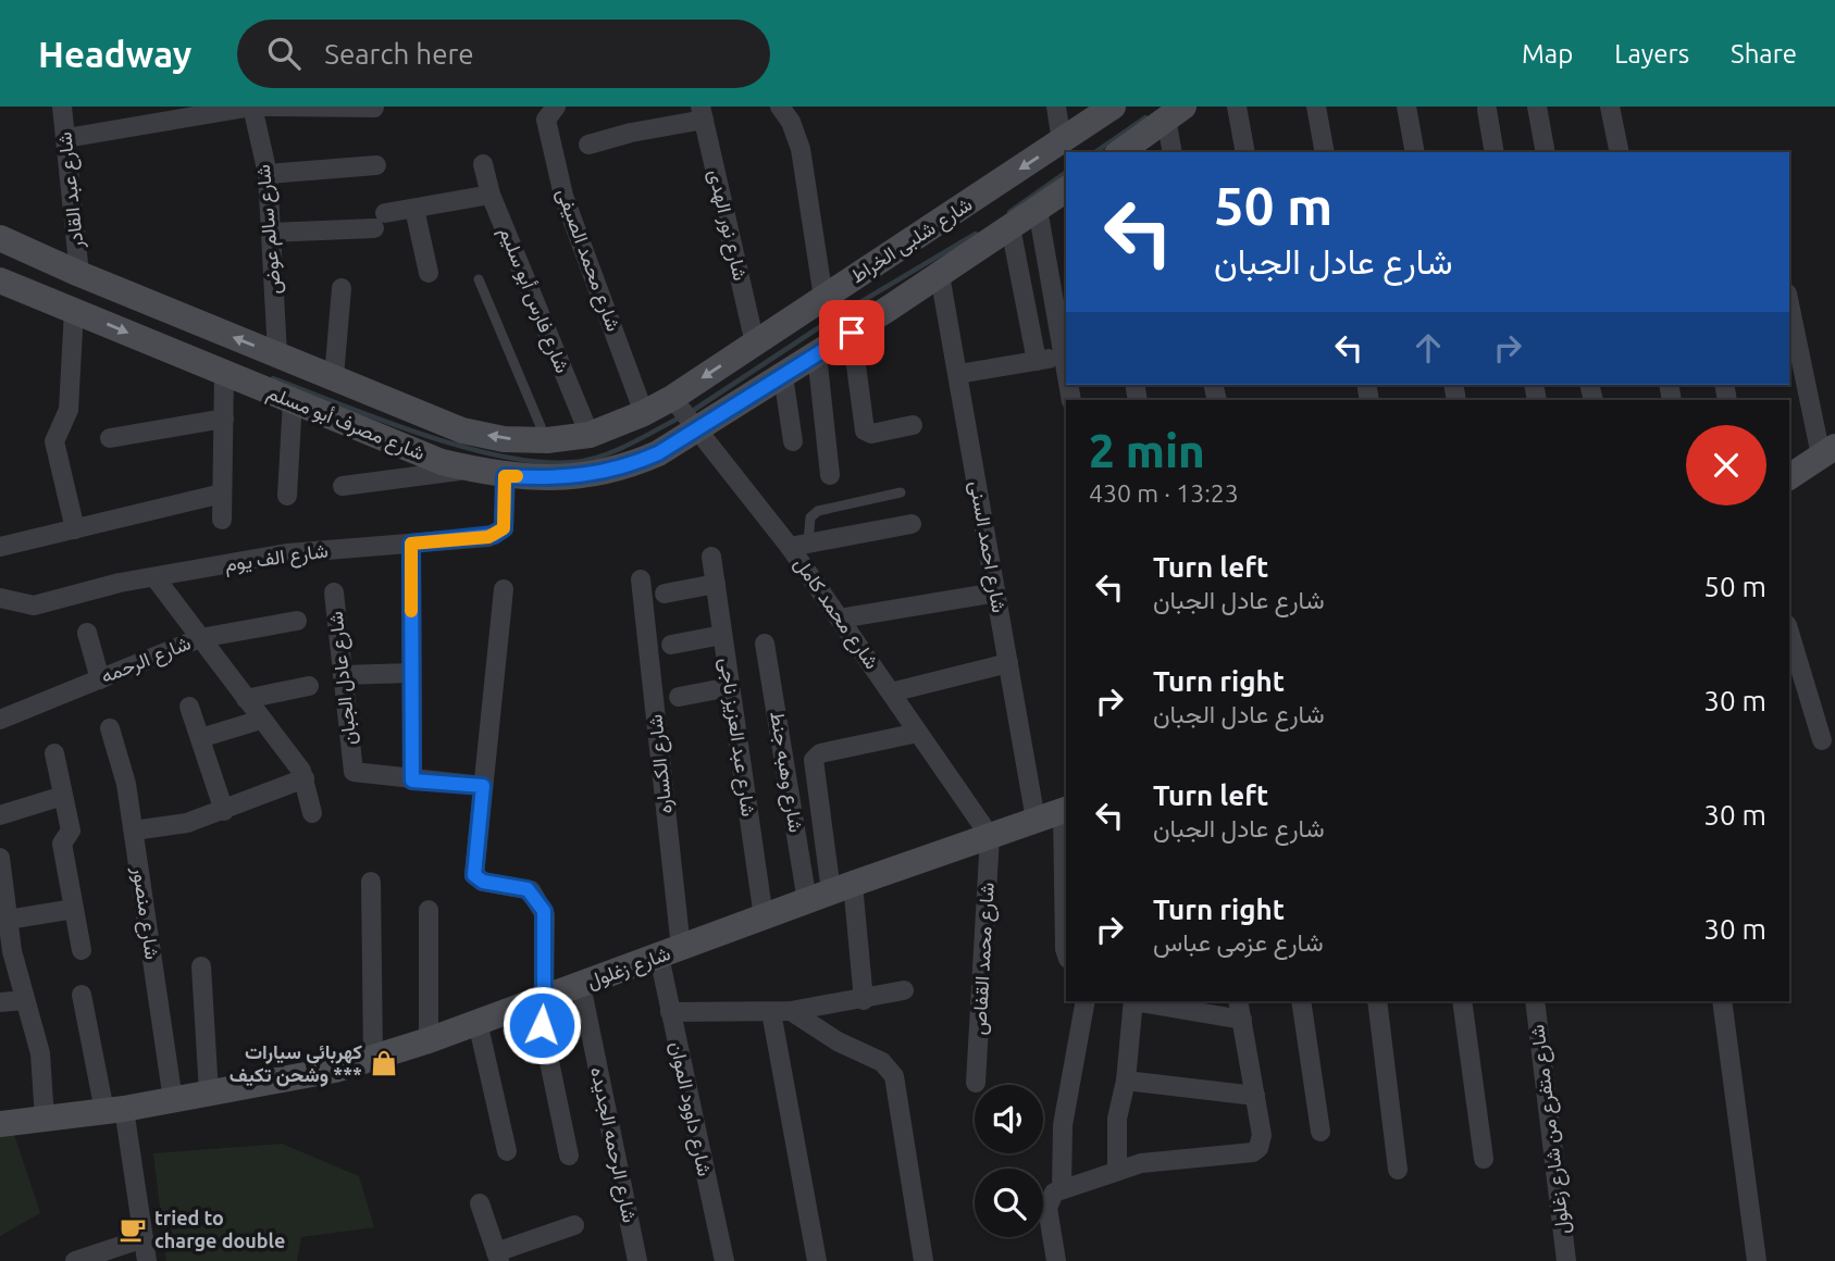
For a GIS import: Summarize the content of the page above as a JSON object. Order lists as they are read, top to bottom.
{
  "streets": {
    "street": [
      "شارع عبد القادر",
      "شارع نور الهدى",
      "شارع سالم عوض",
      "شارع شلبى الخراط",
      "شارع محمد الصيفى",
      "شارع فارس أبو سليم",
      "شارع مصرف أبو مسلم",
      "شارع احمد السنى",
      "شارع الف يوم",
      "شارع محمد كامل",
      "شارع الرحمه",
      "شارع عادل الجبان",
      "شارع عبد العزيز ناجى",
      "شارع الكساره",
      "شارع وهبه جنط",
      "شارع منصور",
      "شارع محمد القفاص",
      "شارع زغلول",
      "شارع داوود الموان",
      "شارع متفرع من شارع زغلول",
      "شارع الرحمه الجديده"
    ]
  },
  "crossings": [
    ["شارع عبد القادر", "شارع مصرف أبو مسلم"],
    ["شارع نور الهدى", "شارع شلبى الخراط"],
    ["شارع سالم عوض", "شارع مصرف أبو مسلم"],
    ["شارع شلبى الخراط", "شارع مصرف أبو مسلم"],
    ["شارع شلبى الخراط", "شارع محمد كامل"],
    ["شارع محمد الصيفى", "شارع مصرف أبو مسلم"],
    ["شارع فارس أبو سليم", "شارع مصرف أبو مسلم"],
    ["شارع مصرف أبو مسلم", "شارع الف يوم"],
    ["شارع مصرف أبو مسلم", "شارع محمد كامل"],
    ["شارع احمد السنى", "شارع زغلول"],
    ["شارع محمد كامل", "شارع محمد القفاص"],
    ["شارع محمد كامل", "شارع زغلول"],
    ["شارع عبد العزيز ناجى", "شارع زغلول"],
    ["شارع الكساره", "شارع زغلول"],
    ["شارع الكساره", "شارع داوود الموان"],
    ["شارع وهبه جنط", "شارع زغلول"],
    ["شارع منصور", "شارع زغلول"],
    ["شارع محمد القفاص", "شارع زغلول"],
    ["شارع زغلول", "شارع داوود الموان"],
    ["شارع زغلول", "شارع الرحمه الجديده"]
  ],
  "places": {
    "shop": ["كهربائي سيارات وشحن تكيف ***"],
    "cafe": ["tried to charge double"]
  },
  "page": {
    "header": "Headway",
    "search": "Search here",
    "nav": ["Map", "Layers", "Share"],
    "turn": ["50 m", "شارع عادل الجبان"],
    "heading": ["2 min", "430 m · 13:23"],
    "list": [
      {
        "name": "Turn left",
        "note": "شارع عادل الجبان",
        "value": "50 m"
      },
      {
        "name": "Turn right",
        "note": "شارع عادل الجبان",
        "value": "30 m"
      },
      {
        "name": "Turn left",
        "note": "شارع عادل الجبان",
        "value": "30 m"
      },
      {
        "name": "Turn right",
        "note": "شارع عزمى عباس",
        "value": "30 m"
      }
    ]
  }
}
